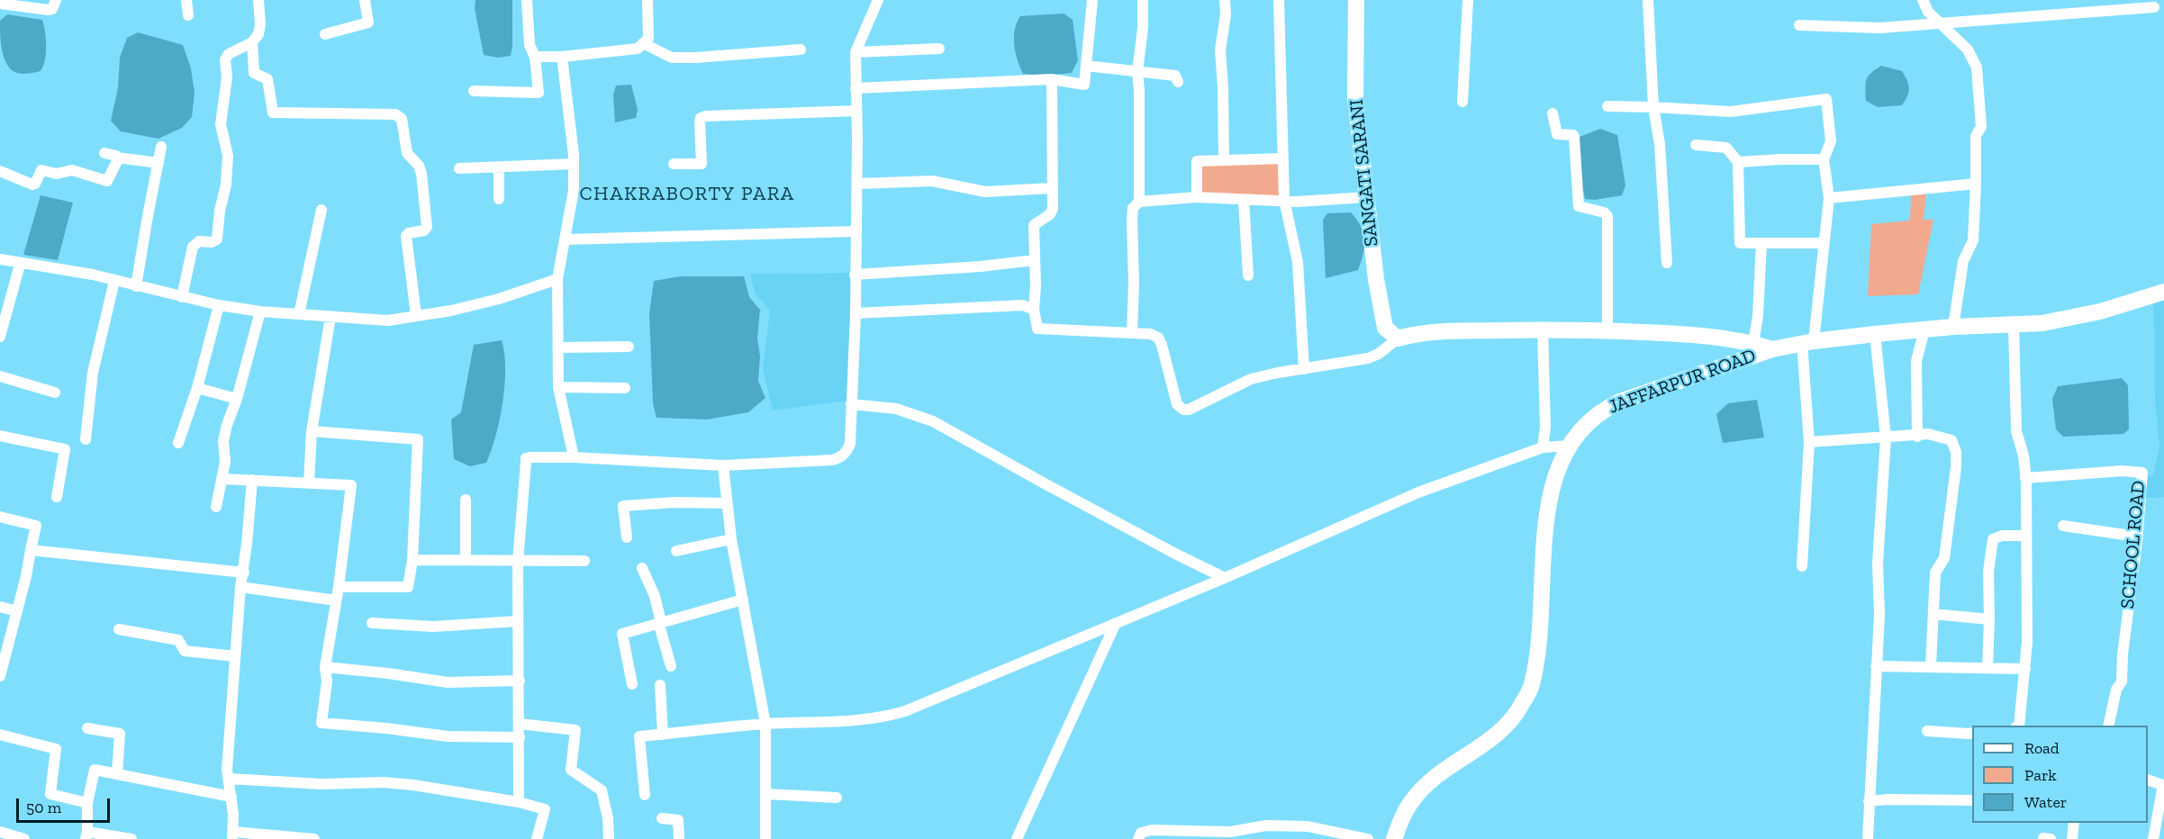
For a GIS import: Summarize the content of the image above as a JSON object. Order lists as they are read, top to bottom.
{
  "streets": {
    "street": ["SANGATI SARANI", "JAFFARPUR ROAD", "SCHOOL ROAD"]
  },
  "districts": ["CHAKRABORTY PARA"],
  "legend": ["Road", "Park", "Water"],
  "scale_bar": "50 m"
}
